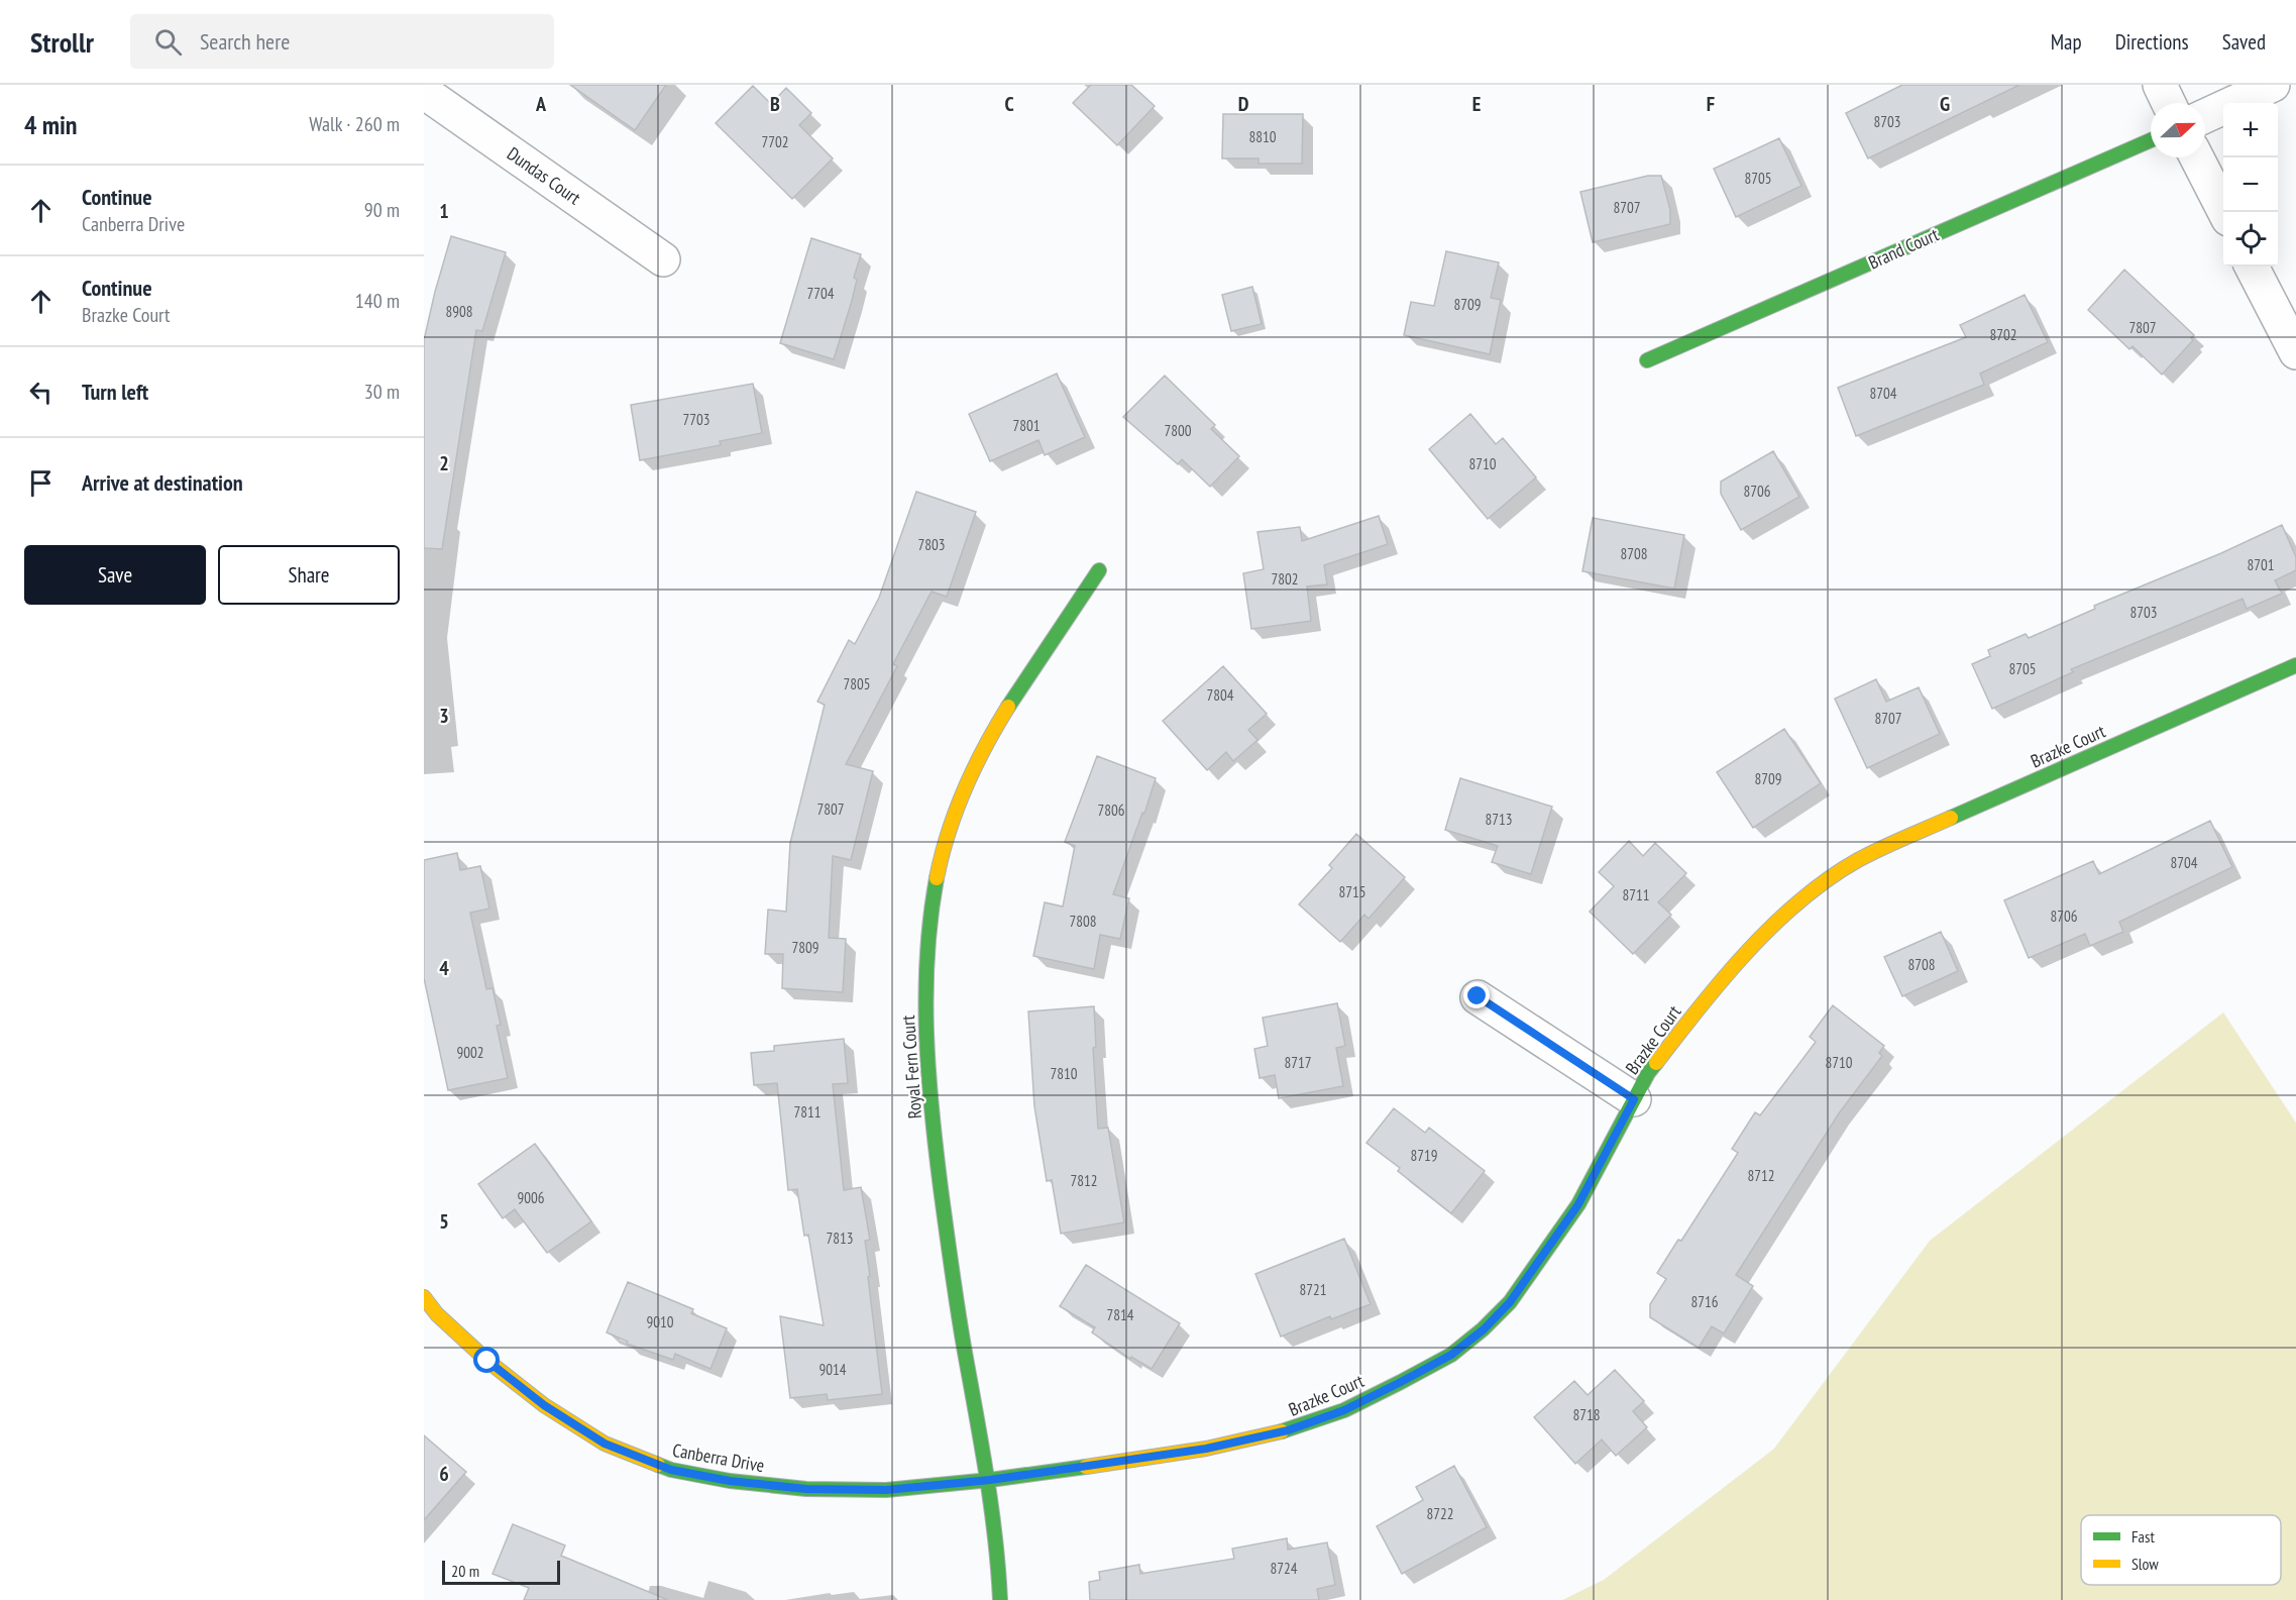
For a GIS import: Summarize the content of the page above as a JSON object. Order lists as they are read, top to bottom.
{
  "streets": {
    "street": [
      "Dundas Court",
      "Brand Court",
      "Brazke Court",
      "Royal Fern Court",
      "Canberra Drive"
    ]
  },
  "crossings": [
    ["Brazke Court", "Royal Fern Court"],
    ["Brazke Court", "Canberra Drive"],
    ["Royal Fern Court", "Canberra Drive"]
  ],
  "house_numbers": [
    "8703",
    "8810",
    "7702",
    "8705",
    "8707",
    "7704",
    "8709",
    "8908",
    "7807",
    "8702",
    "8704",
    "7703",
    "7801",
    "7800",
    "8710",
    "8706",
    "7803",
    "8708",
    "8701",
    "7802",
    "8703",
    "8705",
    "7805",
    "7804",
    "8707",
    "8709",
    "7807",
    "7806",
    "8713",
    "8704",
    "8715",
    "8711",
    "8706",
    "7808",
    "7809",
    "8708",
    "9002",
    "8717",
    "8710",
    "7810",
    "7811",
    "8719",
    "8712",
    "7812",
    "9006",
    "7813",
    "8721",
    "8716",
    "7814",
    "9010",
    "9014",
    "8718",
    "8722",
    "8724"
  ],
  "legend": ["Fast", "Slow"],
  "scale_bar": "20 m",
  "north": "right",
  "page": {
    "header": "Strollr",
    "search": "Search here",
    "nav": ["Map", "Directions", "Saved"],
    "heading": ["4 min", "Walk · 260 m"],
    "map_buttons": ["+", "−"],
    "list": [
      ["Continue", "Canberra Drive", "90 m"],
      ["Continue", "Brazke Court", "140 m"],
      ["Turn left", "30 m"],
      "Arrive at destination"
    ],
    "buttons": ["Save", "Share"],
    "scale": "20 m"
  },
  "grid": {
    "columns": [
      "A",
      "B",
      "C",
      "D",
      "E",
      "F",
      "G"
    ],
    "rows": [
      "1",
      "2",
      "3",
      "4",
      "5",
      "6"
    ]
  }
}
